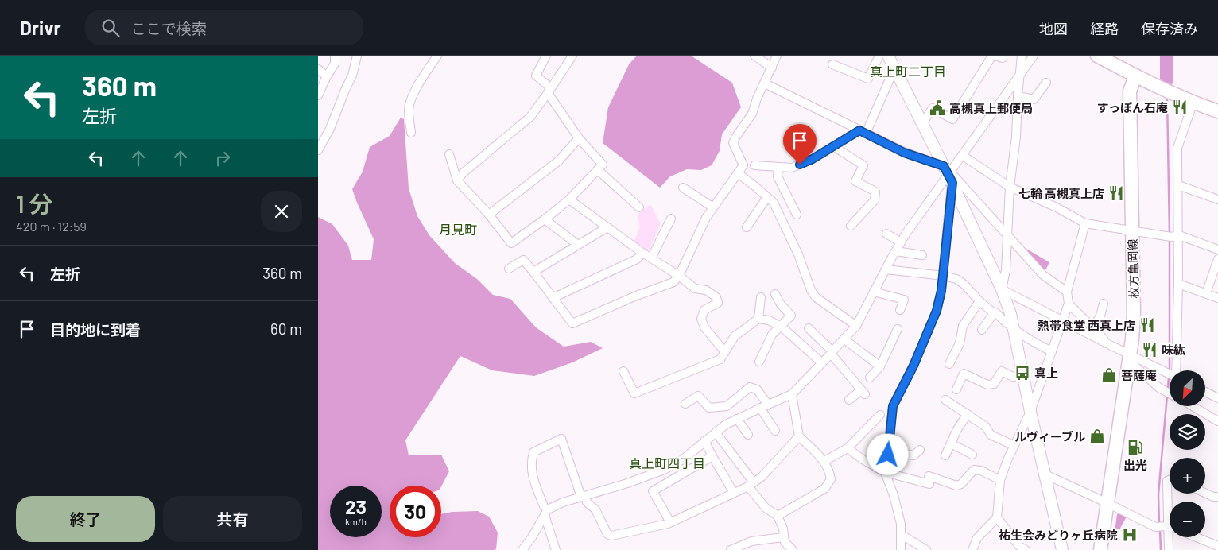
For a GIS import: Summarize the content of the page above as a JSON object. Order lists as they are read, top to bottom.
{
  "streets": {
    "main road": ["枚方亀岡線"]
  },
  "districts": ["真上町二丁目", "月見町", "真上町四丁目"],
  "places": {
    "restaurant": [
      "すっぽん石庵",
      "七輪 高槻真上店",
      "熱帯食堂 西真上店",
      "味紘"
    ],
    "public building": ["高槻真上郵便局"],
    "bus stop": ["真上"],
    "shop": ["菩薩庵", "ルヴィーブル"],
    "fuel station": ["出光"],
    "hospital": ["祐生会みどりヶ丘病院"]
  },
  "north": "bottom left",
  "page": {
    "header": "Drivr",
    "search": "ここで検索",
    "nav": ["地図", "経路", "保存済み"],
    "turn": ["360 m", "左折"],
    "heading": ["1 分", "420 m · 12:59"],
    "list": [
      {
        "name": "左折",
        "value": "360 m"
      },
      {
        "name": "目的地に到着",
        "value": "60 m"
      }
    ],
    "map_buttons": ["+", "−"],
    "speed": "23 km/h",
    "limit": "30",
    "buttons": ["終了", "共有"]
  }
}
